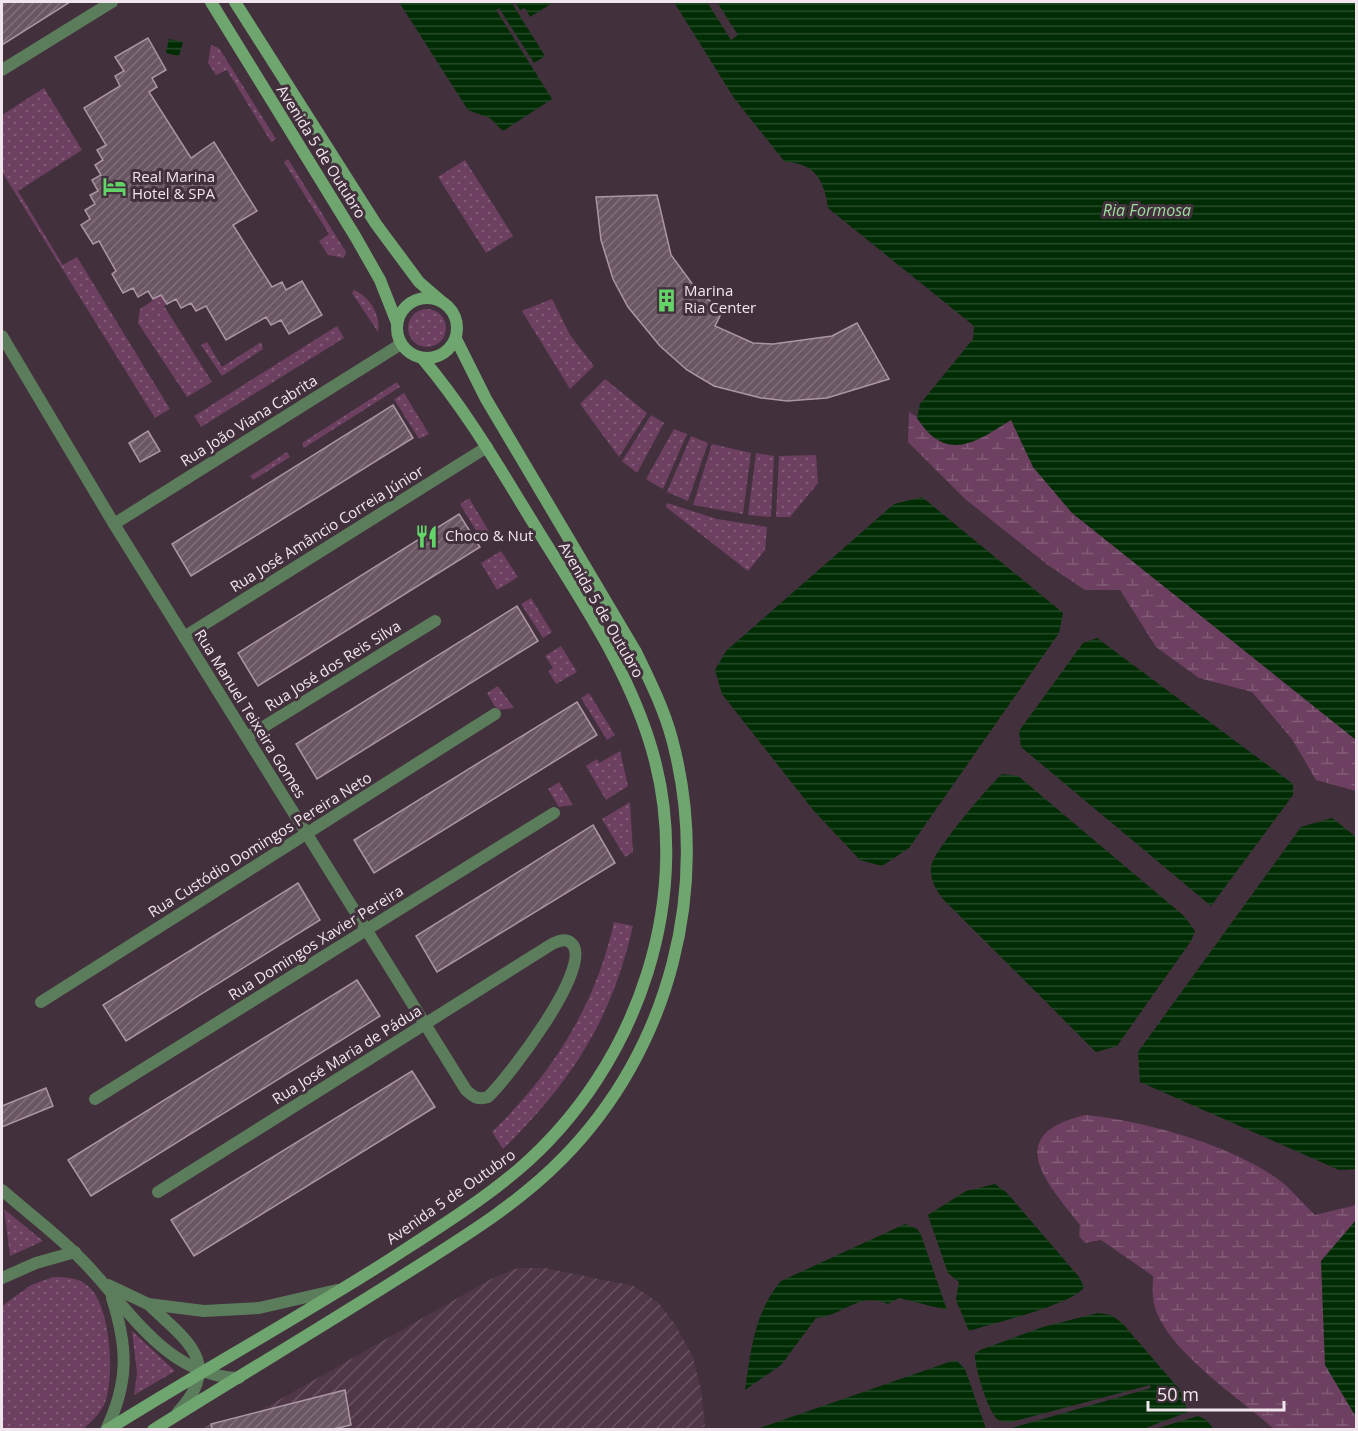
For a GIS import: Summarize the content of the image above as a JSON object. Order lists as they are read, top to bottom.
{
  "streets": {
    "main road": ["Avenida 5 de Outubro"],
    "street": [
      "Rua João Viana Cabrita",
      "Rua José Amâncio Correia Júnior",
      "Rua José dos Reis Silva",
      "Rua Manuel Teixeira Gomes",
      "Rua Custódio Domingos Pereira Neto",
      "Rua Domingos Xavier Pereira",
      "Rua José Maria de Pádua"
    ]
  },
  "crossings": [
    ["Avenida 5 de Outubro", "Rua João Viana Cabrita"],
    ["Avenida 5 de Outubro", "Rua José Amâncio Correia Júnior"],
    ["Rua João Viana Cabrita", "Rua Manuel Teixeira Gomes"],
    ["Rua José Amâncio Correia Júnior", "Rua Manuel Teixeira Gomes"],
    ["Rua José dos Reis Silva", "Rua Manuel Teixeira Gomes"],
    ["Rua Manuel Teixeira Gomes", "Rua Custódio Domingos Pereira Neto"],
    ["Rua Manuel Teixeira Gomes", "Rua Domingos Xavier Pereira"],
    ["Rua Manuel Teixeira Gomes", "Rua José Maria de Pádua"]
  ],
  "water": ["Ria Formosa"],
  "places": {
    "hotel": ["Real Marina Hotel & SPA"],
    "building": ["Marina Ria Center"],
    "restaurant": ["Choco & Nut"]
  },
  "scale_bar": "50 m"
}
